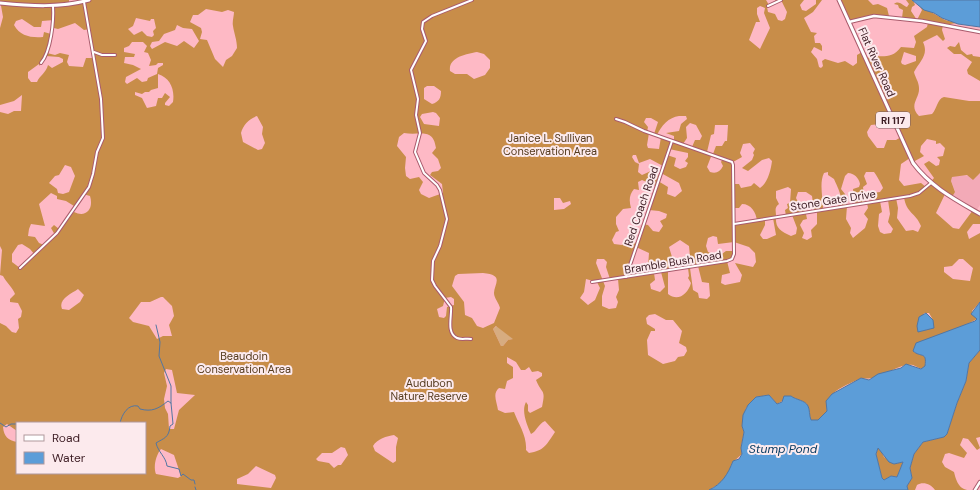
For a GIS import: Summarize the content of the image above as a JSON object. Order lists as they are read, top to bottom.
{
  "streets": {
    "main road": ["Flat River Road", "RI 117"],
    "street": ["Stone Gate Drive", "Red Coach Road", "Bramble Bush Road"]
  },
  "crossings": [
    ["Flat River Road", "Stone Gate Drive"],
    ["Stone Gate Drive", "Bramble Bush Road"],
    ["Red Coach Road", "Bramble Bush Road"]
  ],
  "water": ["Stump Pond"],
  "parks": ["Janice L. Sullivan Conservation Area", "Beaudoin Conservation Area", "Audubon Nature Reserve"],
  "legend": ["Road", "Water"]
}
